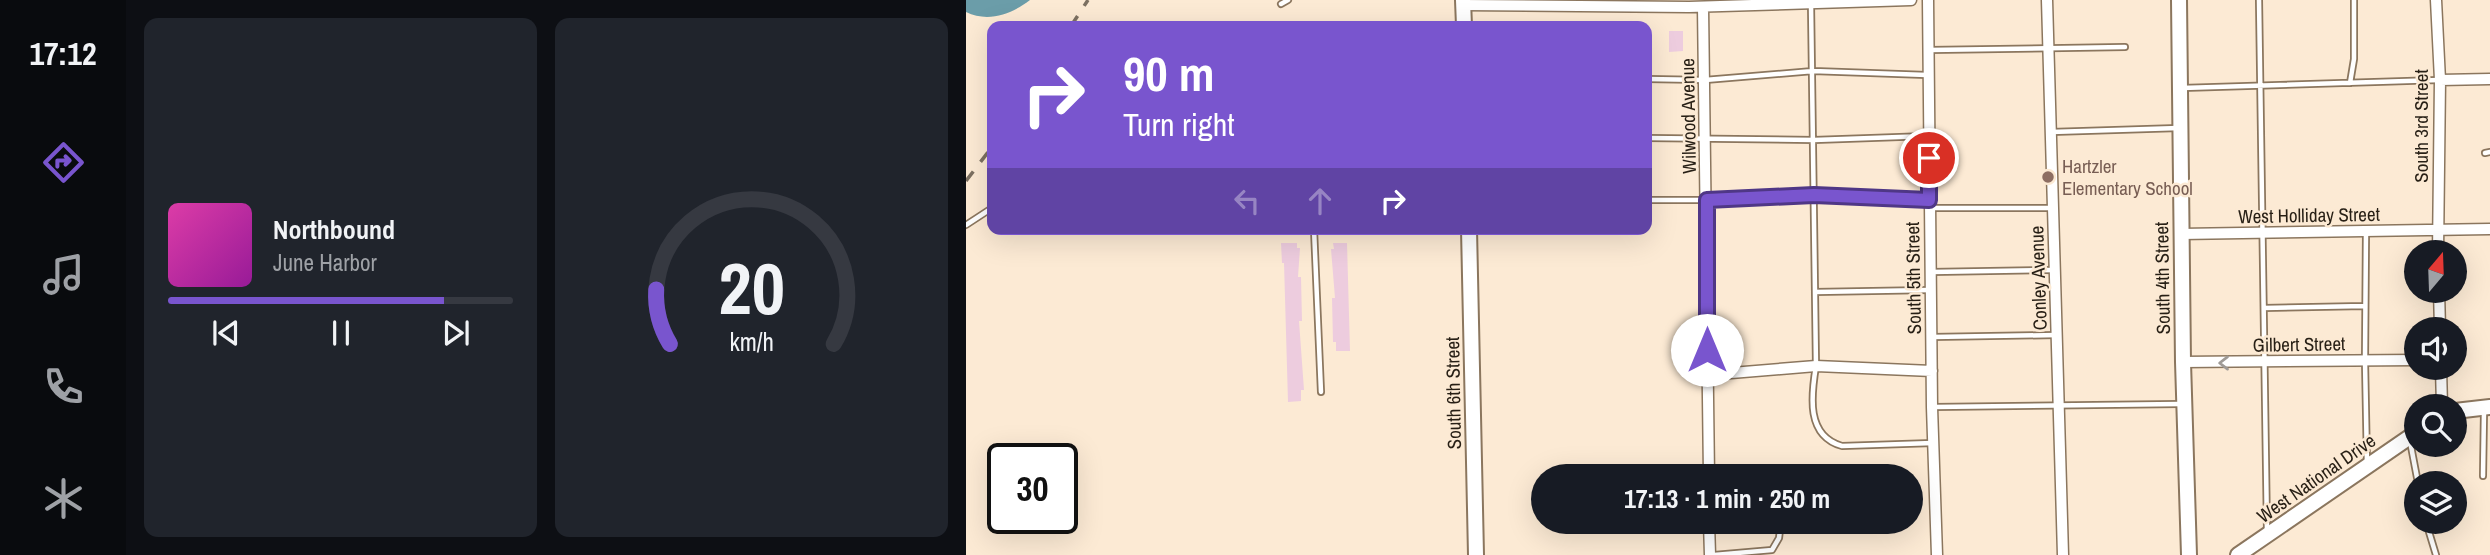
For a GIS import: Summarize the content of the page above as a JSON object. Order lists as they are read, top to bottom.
{
  "streets": {
    "street": [
      "Wilwood Avenue",
      "South 3rd Street",
      "West Holliday Street",
      "South 5th Street",
      "Conley Avenue",
      "South 4th Street",
      "Gilbert Street",
      "South 6th Street",
      "West National Drive"
    ]
  },
  "crossings": [
    ["South 3rd Street", "West Holliday Street"],
    ["West Holliday Street", "South 4th Street"],
    ["South 4th Street", "Gilbert Street"]
  ],
  "one_way": ["Gilbert Street"],
  "places": ["Hartzler Elementary School"],
  "north": "top",
  "page": {
    "tabs": "17:12",
    "turn": ["90 m", "Turn right"],
    "song": ["Northbound", "June Harbor"],
    "limit": "30",
    "trip": "17:13 · 1 min · 250 m",
    "gauge": ["20", "km/h"]
  }
}
